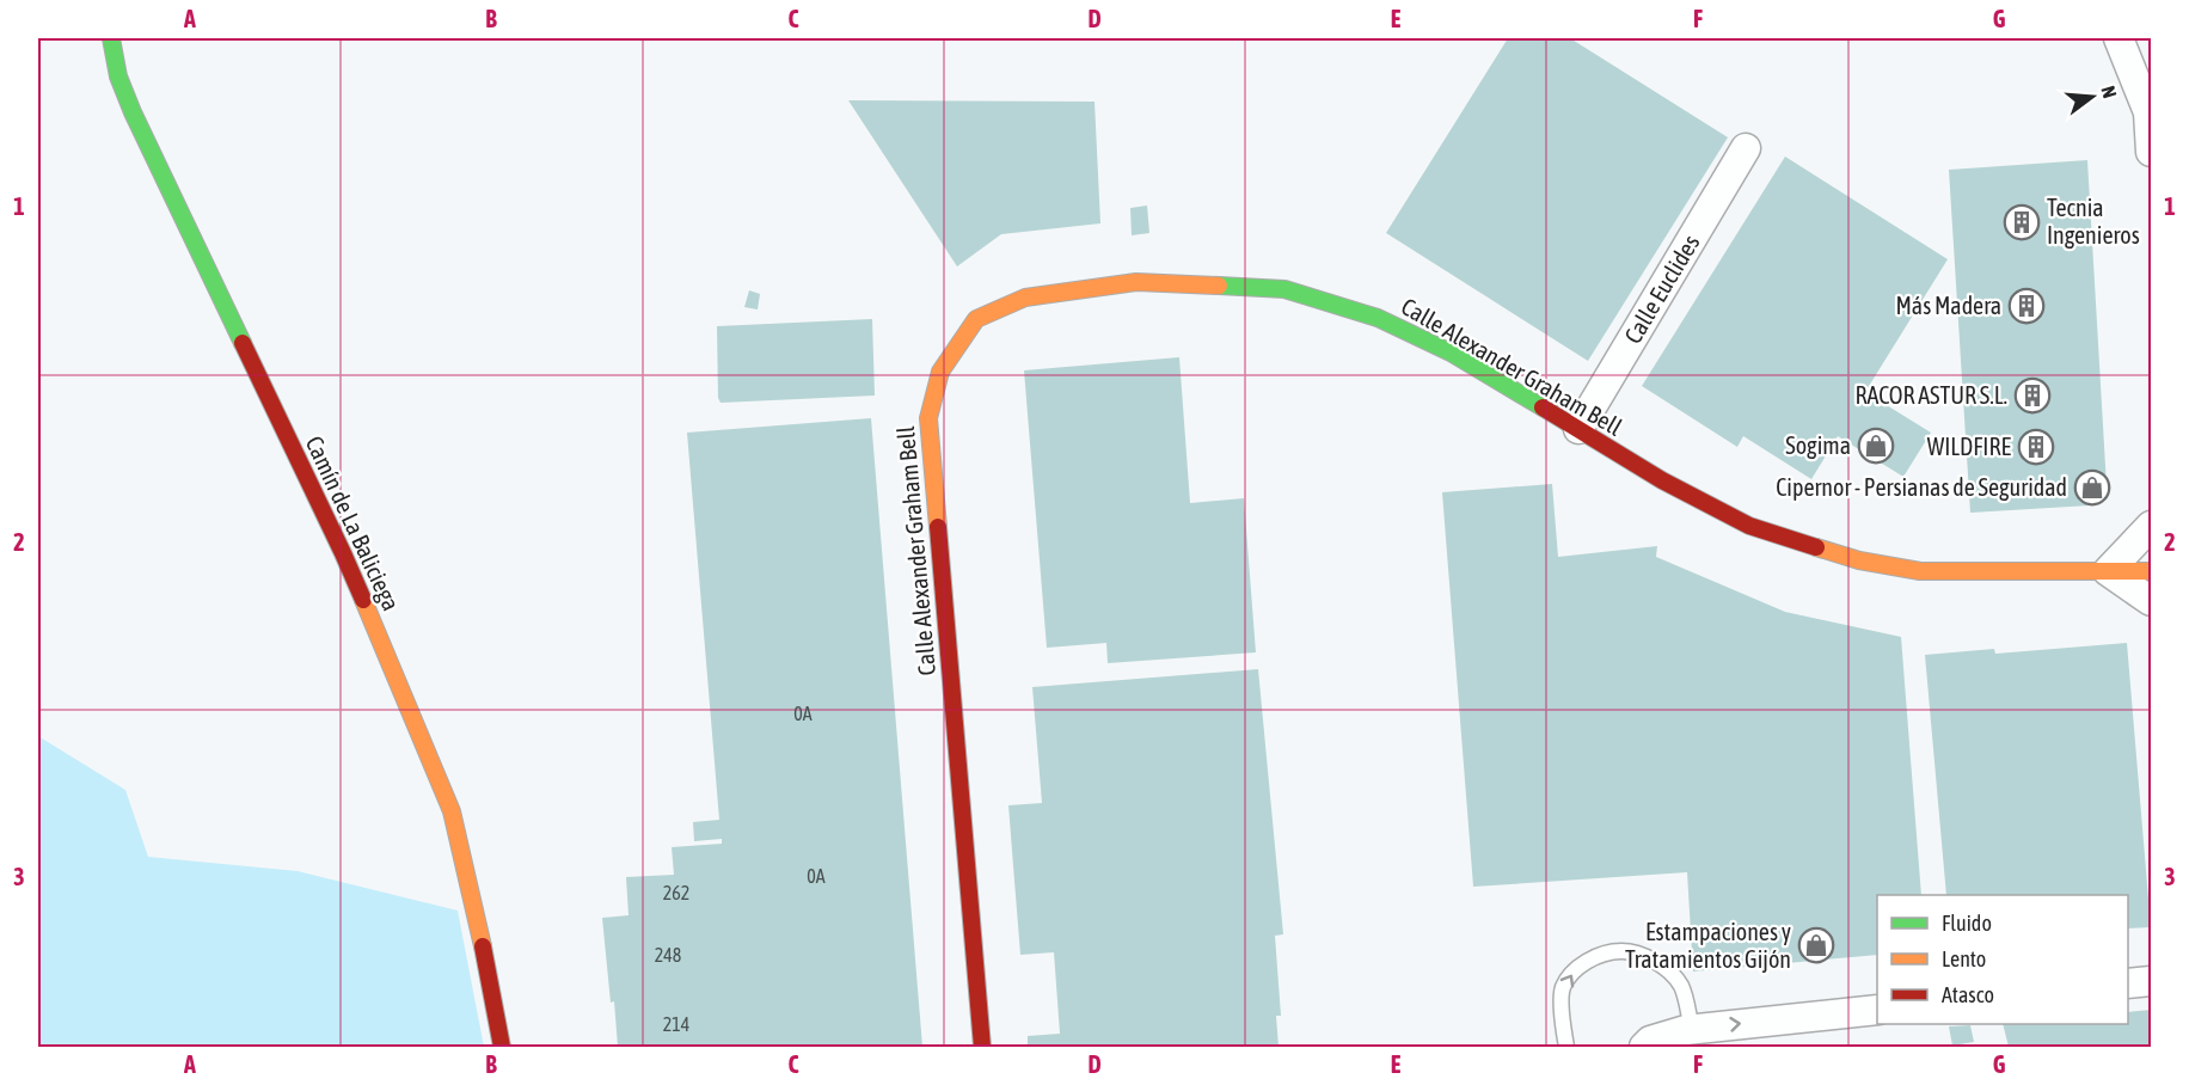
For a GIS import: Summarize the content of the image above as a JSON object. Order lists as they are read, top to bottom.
{
  "streets": {
    "street": ["Calle Euclides", "Calle Alexander Graham Bell", "Camín de La Baliciega"]
  },
  "crossings": [
    ["Calle Euclides", "Calle Alexander Graham Bell"]
  ],
  "places": {
    "building": [
      "Tecnia Ingenieros",
      "Más Madera",
      "RACOR ASTUR S.L.",
      "WILDFIRE"
    ],
    "shop": ["Sogima", "Cipernor - Persianas de Seguridad", "Estampaciones y Tratamientos Gijón"]
  },
  "house_numbers": [
    "0A",
    "0A",
    "262",
    "248",
    "214"
  ],
  "legend": ["Fluido", "Lento", "Atasco"],
  "north": "right",
  "grid": {
    "columns": [
      "A",
      "B",
      "C",
      "D",
      "E",
      "F",
      "G"
    ],
    "rows": ["1", "2", "3"]
  }
}
